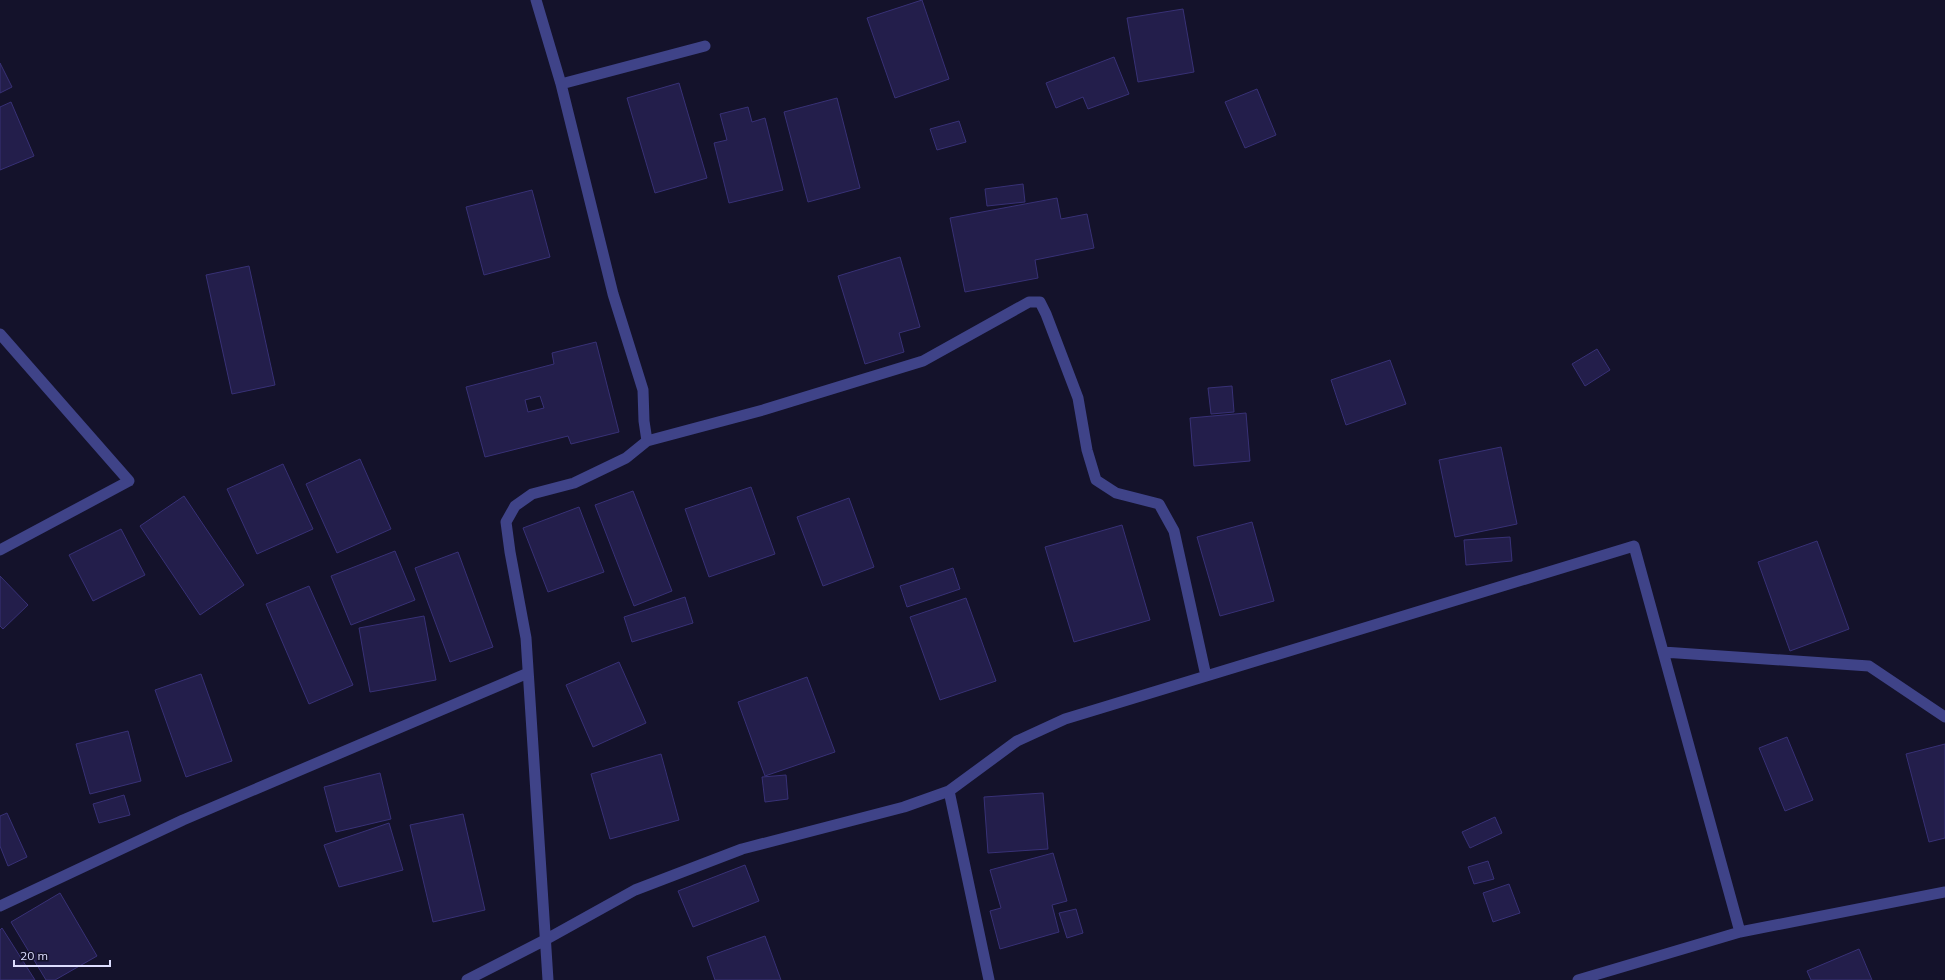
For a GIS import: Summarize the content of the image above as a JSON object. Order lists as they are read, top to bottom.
{
  "scale_bar": "20 m"
}
